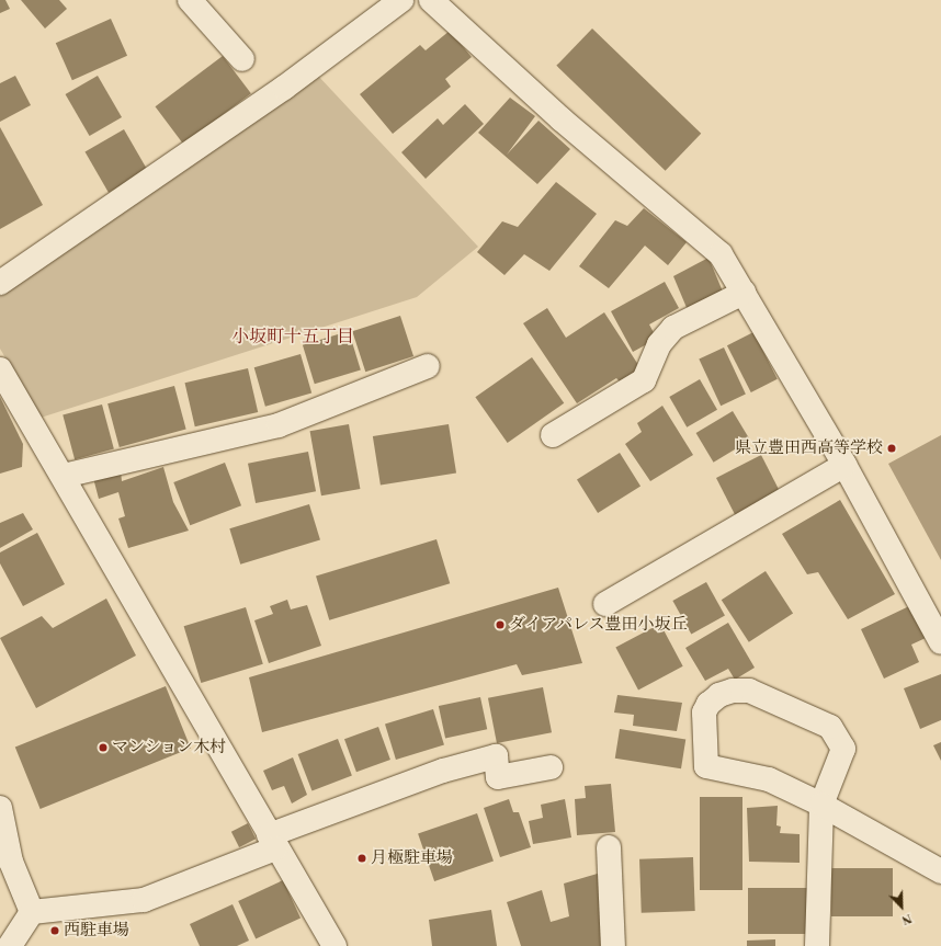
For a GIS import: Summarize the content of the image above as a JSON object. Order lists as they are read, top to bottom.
{
  "districts": ["小坂町十五丁目"],
  "places": [
    "県立豊田西高等学校",
    "ダイアパレス豊田小坂丘",
    "マンション木村",
    "月極駐車場",
    "西駐車場"
  ],
  "north": "bottom right"
}
